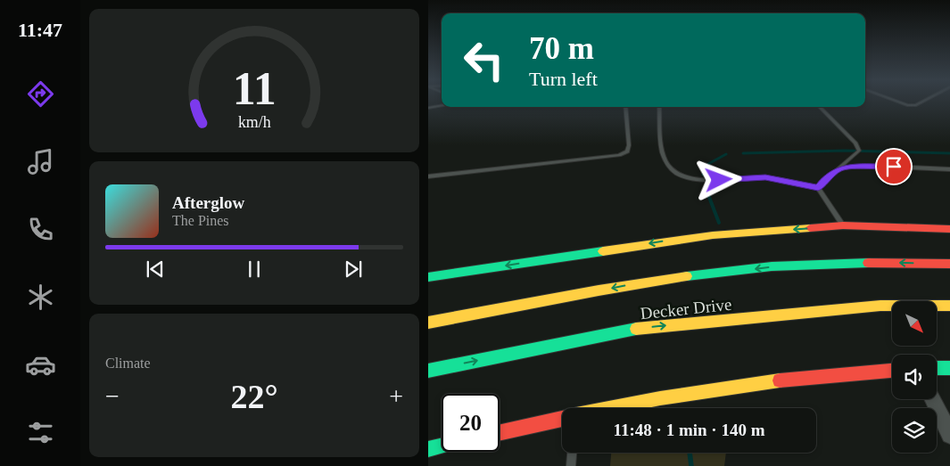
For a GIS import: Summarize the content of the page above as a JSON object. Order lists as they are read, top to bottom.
{
  "streets": {
    "main road": ["Decker Drive"]
  },
  "north": "bottom right",
  "page": {
    "tabs": "11:47",
    "turn": ["70 m", "Turn left"],
    "song": ["Afterglow", "The Pines"],
    "tile": "Climate",
    "heat": ["−", "22°", "+"],
    "limit": "20",
    "trip": "11:48 · 1 min · 140 m",
    "gauge": ["11", "km/h"]
  }
}
